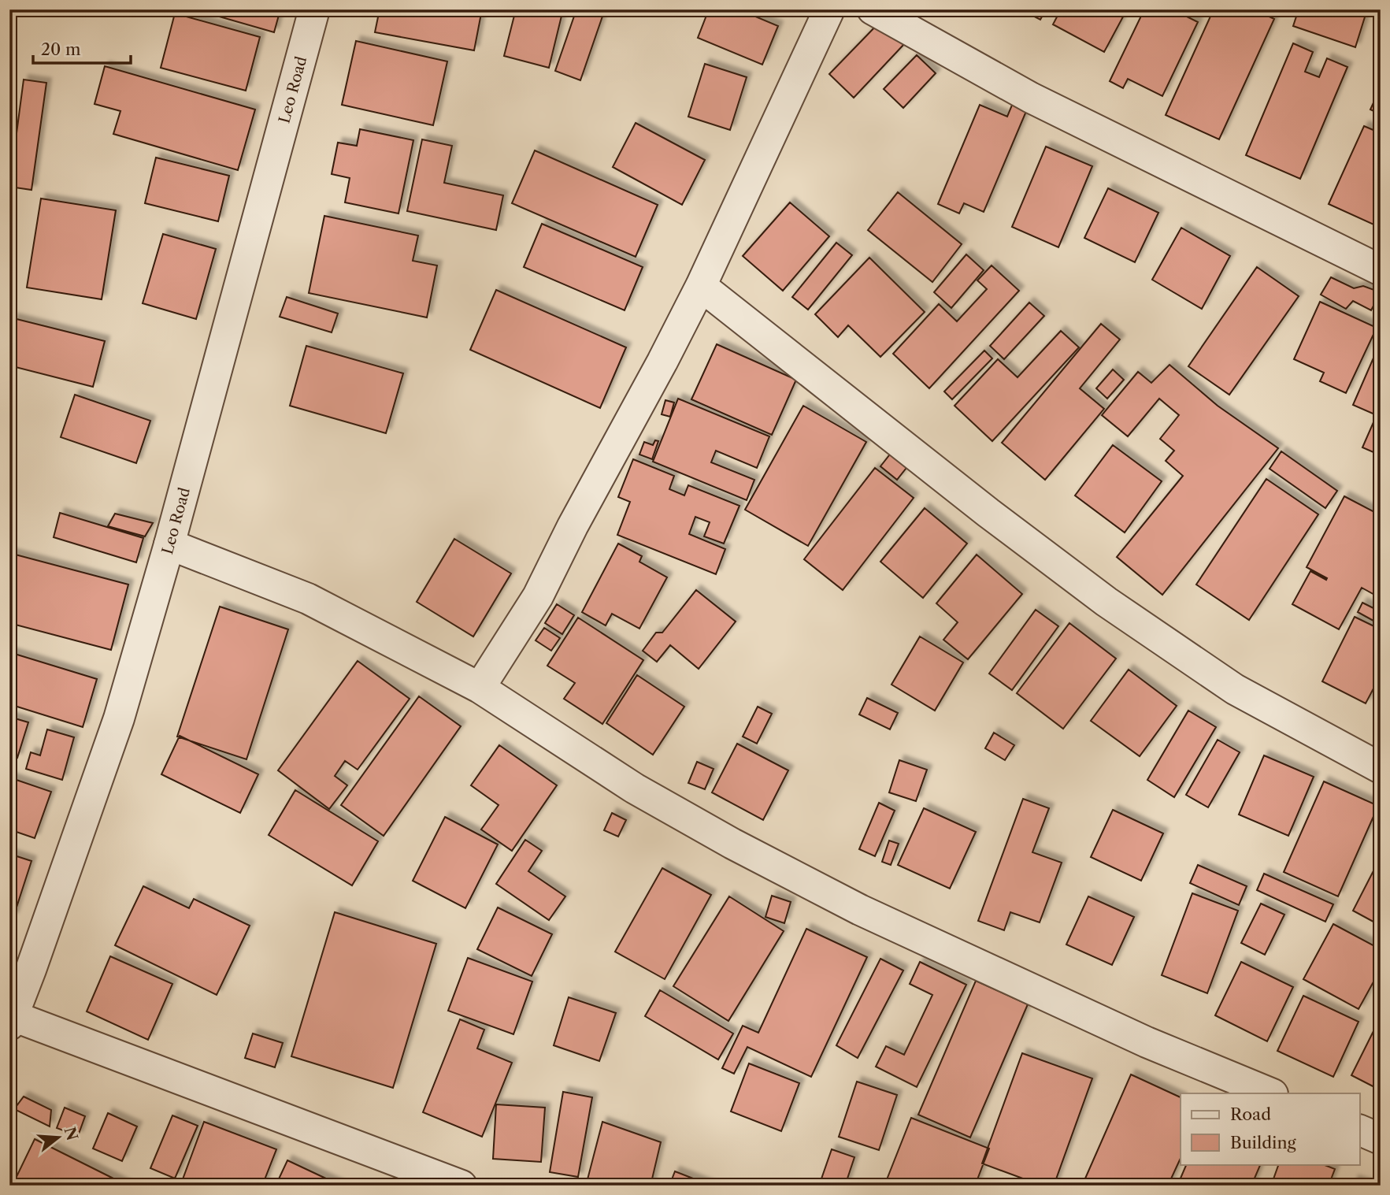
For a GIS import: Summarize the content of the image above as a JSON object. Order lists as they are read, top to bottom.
{
  "streets": {
    "street": ["Leo Road"]
  },
  "legend": ["Road", "Building"],
  "scale_bar": "20 m",
  "north": "right"
}
